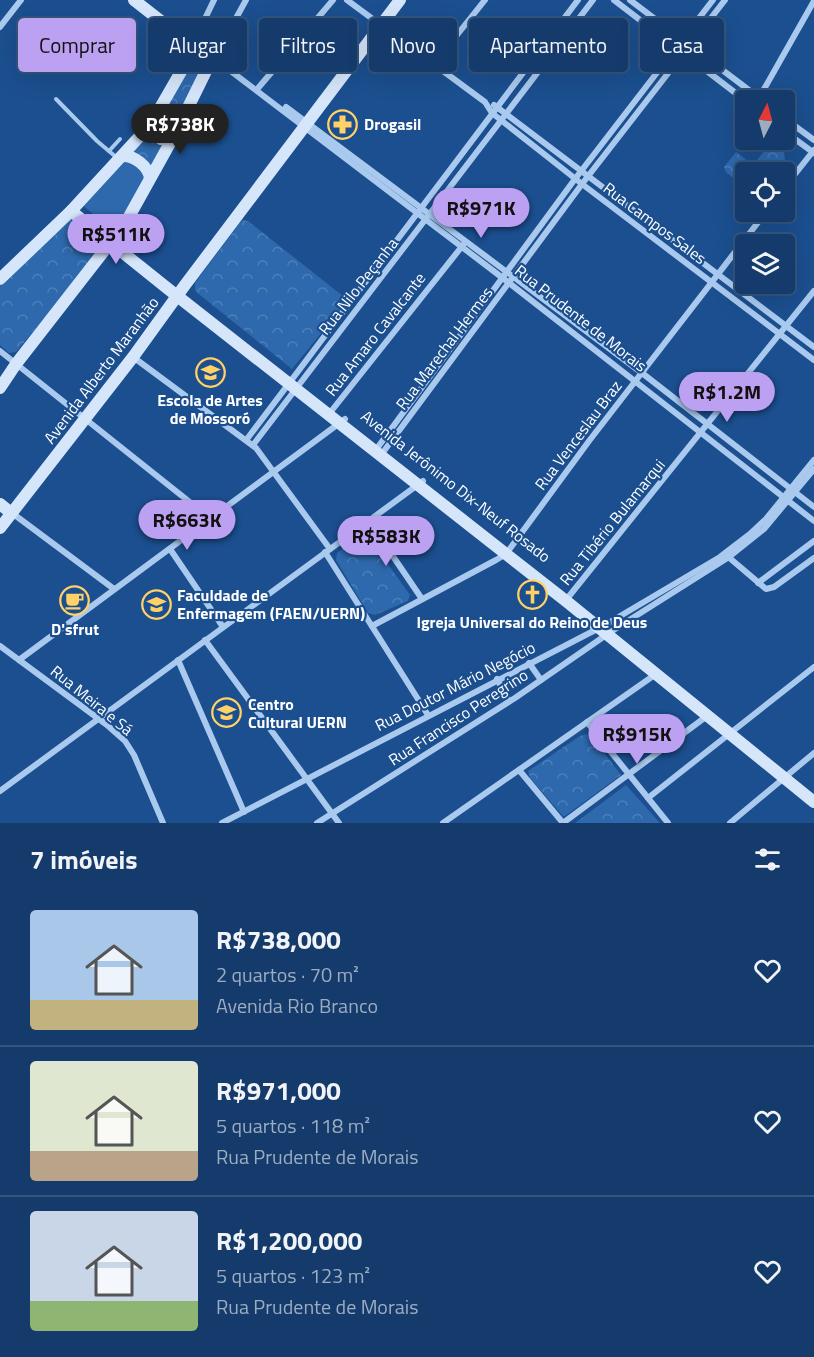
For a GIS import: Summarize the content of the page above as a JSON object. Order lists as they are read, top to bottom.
{
  "streets": {
    "main road": ["Avenida Alberto Maranhão", "Avenida Jerônimo Dix-Neuf Rosado"],
    "street": [
      "Rua Campos Sales",
      "Rua Nilo Peçanha",
      "Rua Prudente de Morais",
      "Rua Amaro Cavalcante",
      "Rua Marechal Hermes",
      "Rua Venceslau Braz",
      "Rua Tibério Bulamarqui",
      "Rua Doutor Mário Negócio",
      "Rua Meira e Sá",
      "Rua Francisco Peregrino"
    ]
  },
  "crossings": [
    ["Rua Campos Sales", "Rua Nilo Peçanha"],
    ["Rua Campos Sales", "Rua Marechal Hermes"],
    ["Rua Campos Sales", "Rua Venceslau Braz"],
    ["Rua Campos Sales", "Rua Tibério Bulamarqui"],
    ["Rua Nilo Peçanha", "Rua Prudente de Morais"],
    ["Rua Nilo Peçanha", "Avenida Jerônimo Dix-Neuf Rosado"],
    ["Rua Prudente de Morais", "Rua Amaro Cavalcante"],
    ["Rua Prudente de Morais", "Rua Marechal Hermes"],
    ["Rua Prudente de Morais", "Avenida Alberto Maranhão"],
    ["Rua Prudente de Morais", "Rua Venceslau Braz"],
    ["Rua Prudente de Morais", "Rua Tibério Bulamarqui"],
    ["Rua Amaro Cavalcante", "Avenida Jerônimo Dix-Neuf Rosado"],
    ["Rua Amaro Cavalcante", "Rua Meira e Sá"],
    ["Rua Marechal Hermes", "Avenida Jerônimo Dix-Neuf Rosado"],
    ["Avenida Alberto Maranhão", "Avenida Jerônimo Dix-Neuf Rosado"],
    ["Rua Venceslau Braz", "Avenida Jerônimo Dix-Neuf Rosado"],
    ["Avenida Jerônimo Dix-Neuf Rosado", "Rua Tibério Bulamarqui"],
    ["Avenida Jerônimo Dix-Neuf Rosado", "Rua Doutor Mário Negócio"],
    ["Avenida Jerônimo Dix-Neuf Rosado", "Rua Francisco Peregrino"],
    ["Rua Doutor Mário Negócio", "Rua Francisco Peregrino"]
  ],
  "places": {
    "pharmacy": ["Drogasil"],
    "school or university": ["Escola de Artes de Mossoró", "Faculdade de Enfermagem (FAEN/UERN)", "Centro Cultural UERN"],
    "church": ["Igreja Universal do Reino de Deus"],
    "cafe": ["D'sfrut"]
  },
  "north": "top",
  "page": {
    "chip": [
      "Comprar",
      "Alugar",
      "Filtros",
      "Novo",
      "Apartamento",
      "Casa"
    ],
    "price": [
      "R$738K",
      "R$971K",
      "R$511K",
      "R$1.2M",
      "R$663K",
      "R$583K",
      "R$915K"
    ],
    "heading": "7 imóveis",
    "list": [
      {
        "name": "R$738,000",
        "note": "2 quartos · 70 m² · Avenida Rio Branco"
      },
      {
        "name": "R$971,000",
        "note": "5 quartos · 118 m² · Rua Prudente de Morais"
      },
      {
        "name": "R$1,200,000",
        "note": "5 quartos · 123 m² · Rua Prudente de Morais"
      }
    ]
  }
}
